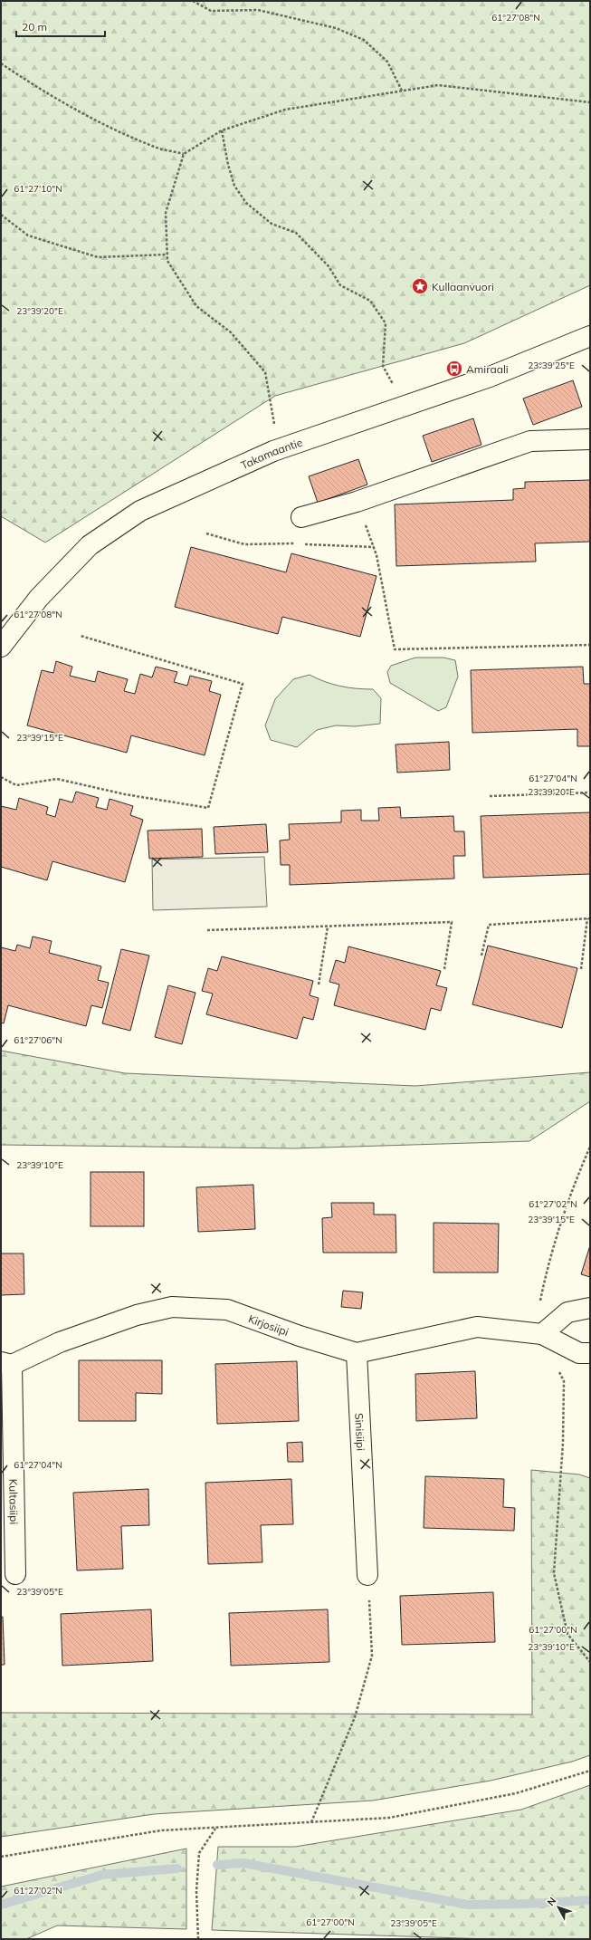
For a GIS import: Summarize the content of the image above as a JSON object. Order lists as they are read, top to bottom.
{
  "streets": {
    "street": [
      "Takamaantie",
      "Kirjosiipi",
      "Sinisiipi",
      "Kultasiipi"
    ]
  },
  "crossings": [
    ["Kirjosiipi", "Sinisiipi"],
    ["Kirjosiipi", "Kultasiipi"]
  ],
  "places": {
    "place": ["Kullaanvuori"],
    "bus stop": ["Amiraali"]
  },
  "scale_bar": "20 m",
  "north": "top left",
  "coordinates": [
    "61°27'08\"N",
    "61°27'10\"N",
    "23°39'20\"E",
    "23°39'25\"E",
    "23°39'15\"E",
    "61°27'04\"N",
    "61°27'06\"N",
    "23°39'10\"E",
    "61°27'02\"N",
    "23°39'05\"E",
    "61°27'00\"N"
  ]
}
